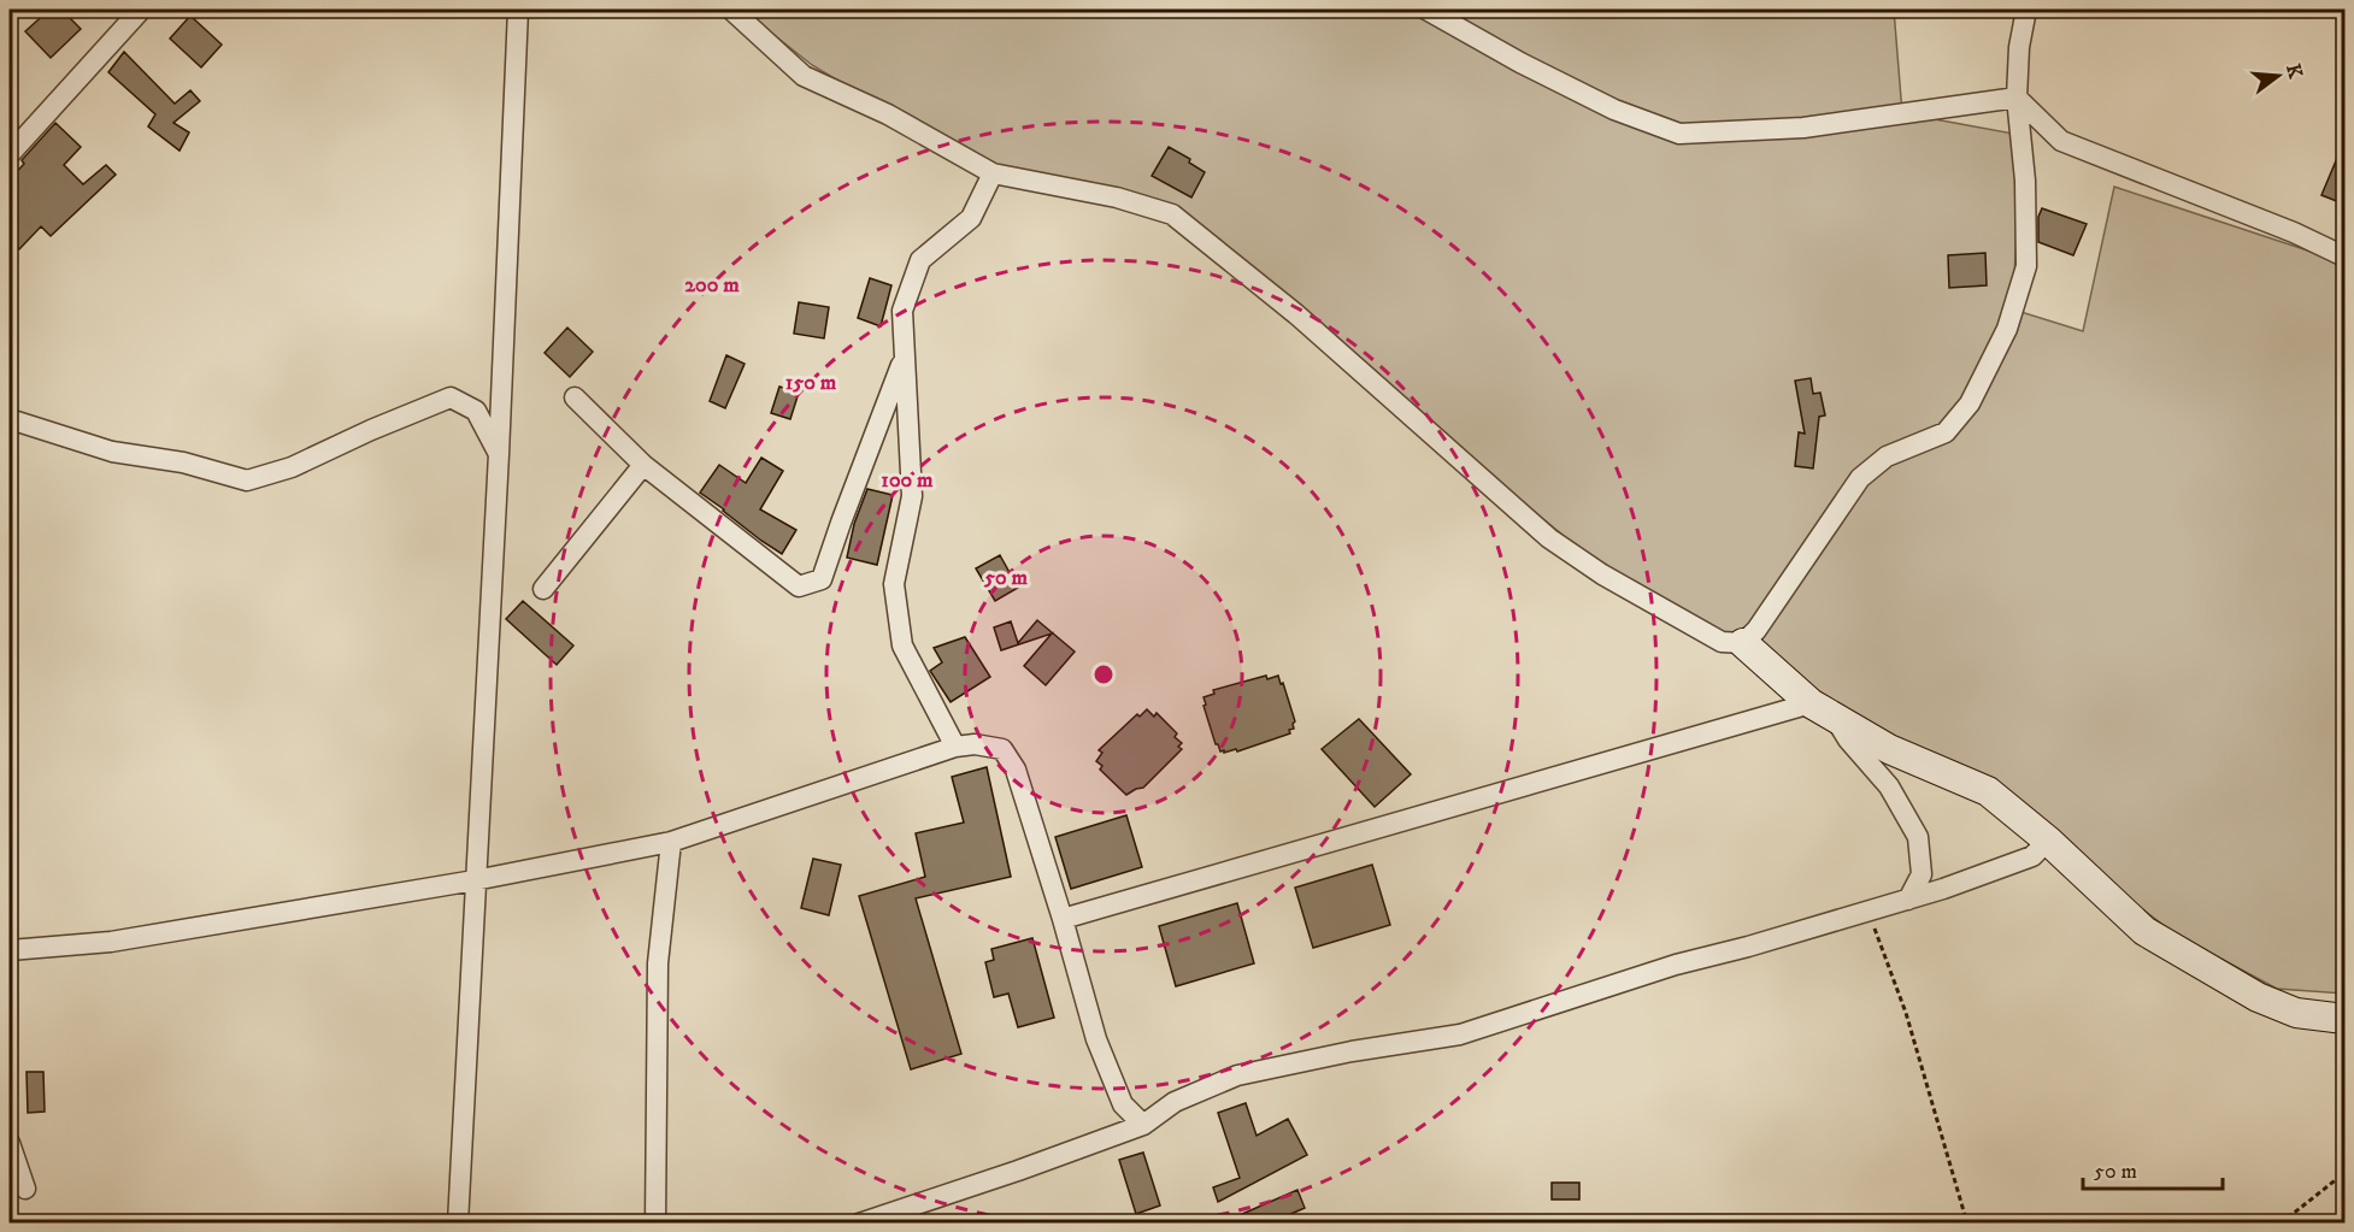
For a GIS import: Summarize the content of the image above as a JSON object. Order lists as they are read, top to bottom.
{
  "scale_bar": "50 m",
  "north": "right",
  "rings": [
    "200 m",
    "150 m",
    "100 m",
    "50 m"
  ]
}
